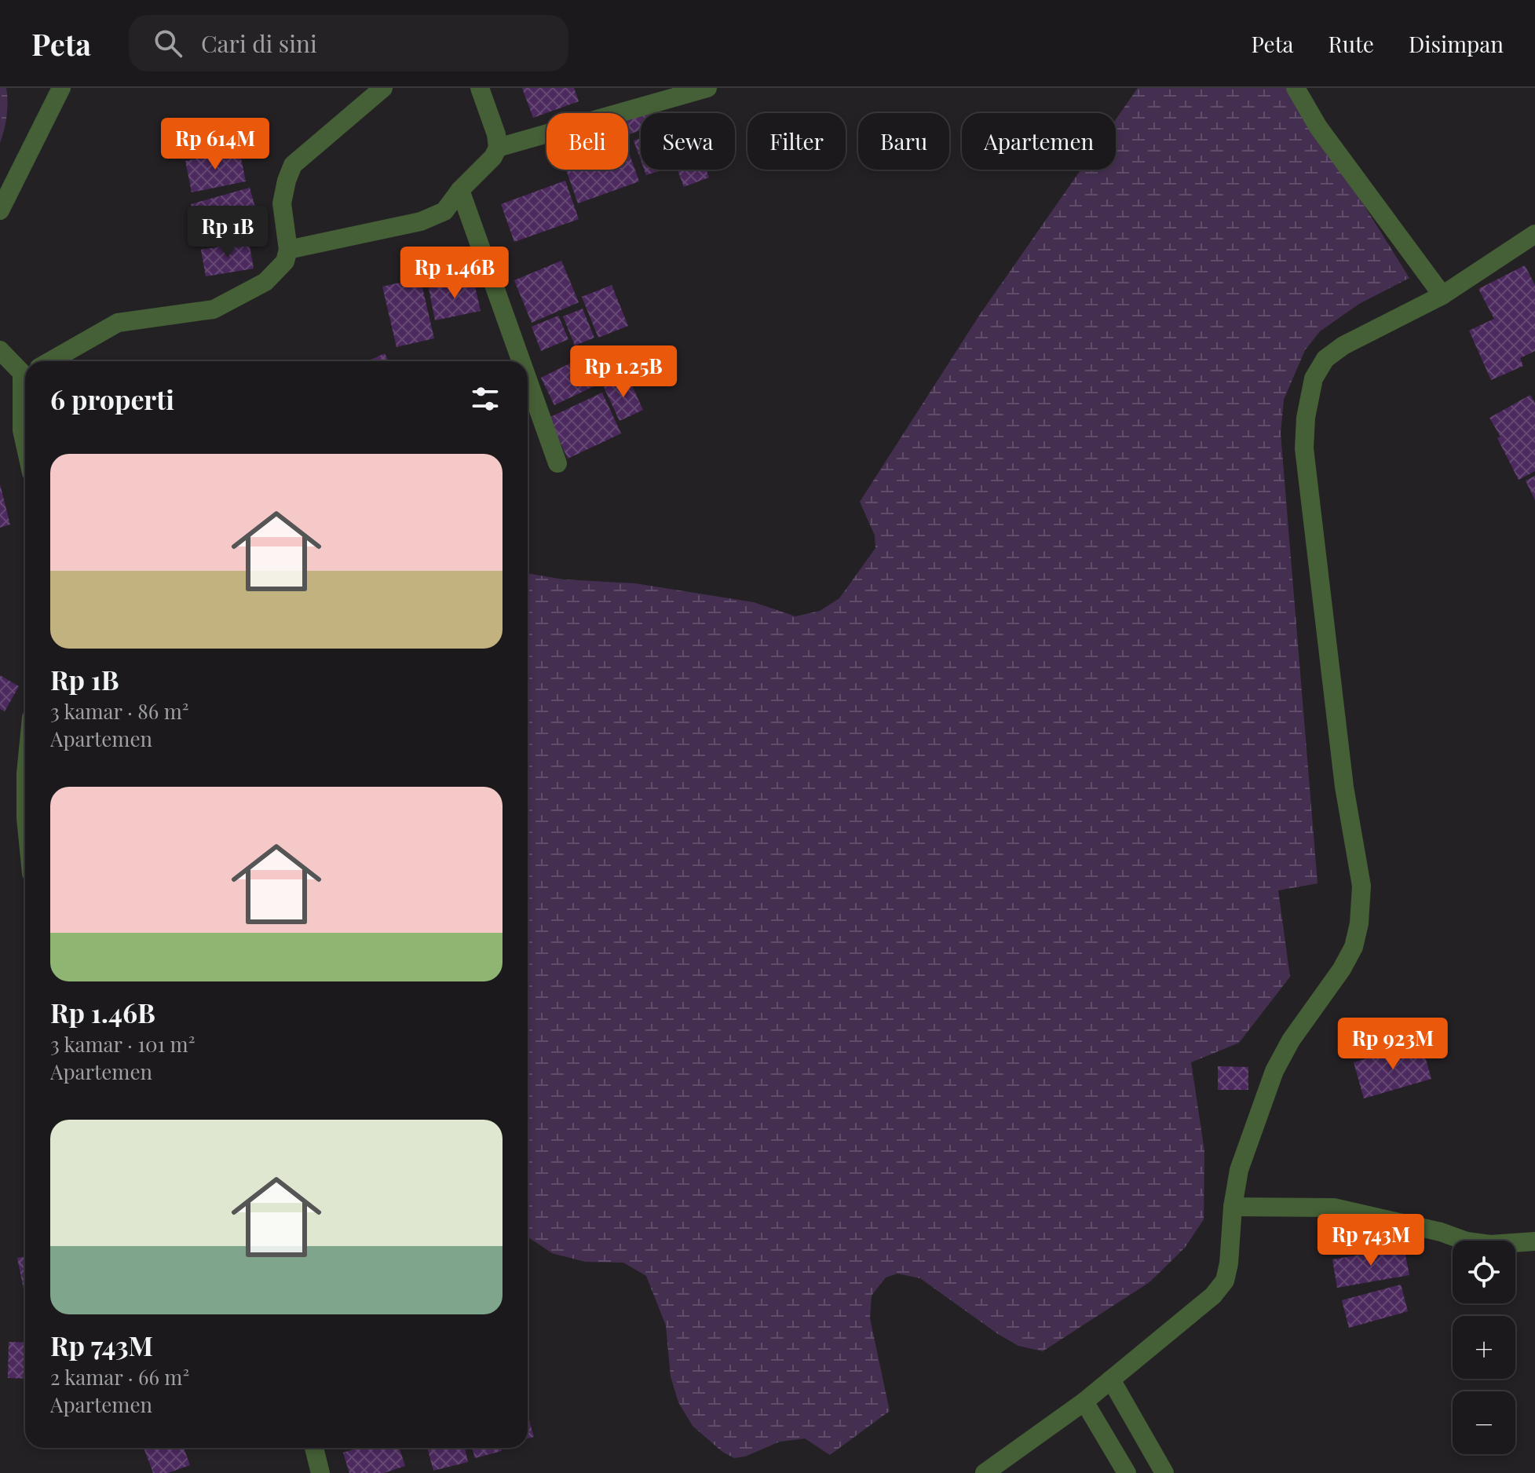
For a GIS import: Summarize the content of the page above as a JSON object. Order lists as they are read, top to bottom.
{
  "page": {
    "header": "Peta",
    "search": "Cari di sini",
    "nav": ["Peta", "Rute", "Disimpan"],
    "chip": [
      "Beli",
      "Sewa",
      "Filter",
      "Baru",
      "Apartemen"
    ],
    "price": [
      "Rp 614M",
      "Rp 1B",
      "Rp 1.46B",
      "Rp 1.25B",
      "Rp 923M",
      "Rp 743M"
    ],
    "heading": "6 properti",
    "list": [
      {
        "name": "Rp 1B",
        "note": "3 kamar · 86 m² · Apartemen"
      },
      {
        "name": "Rp 1.46B",
        "note": "3 kamar · 101 m² · Apartemen"
      },
      {
        "name": "Rp 743M",
        "note": "2 kamar · 66 m² · Apartemen"
      }
    ],
    "map_buttons": ["+", "−"]
  }
}
